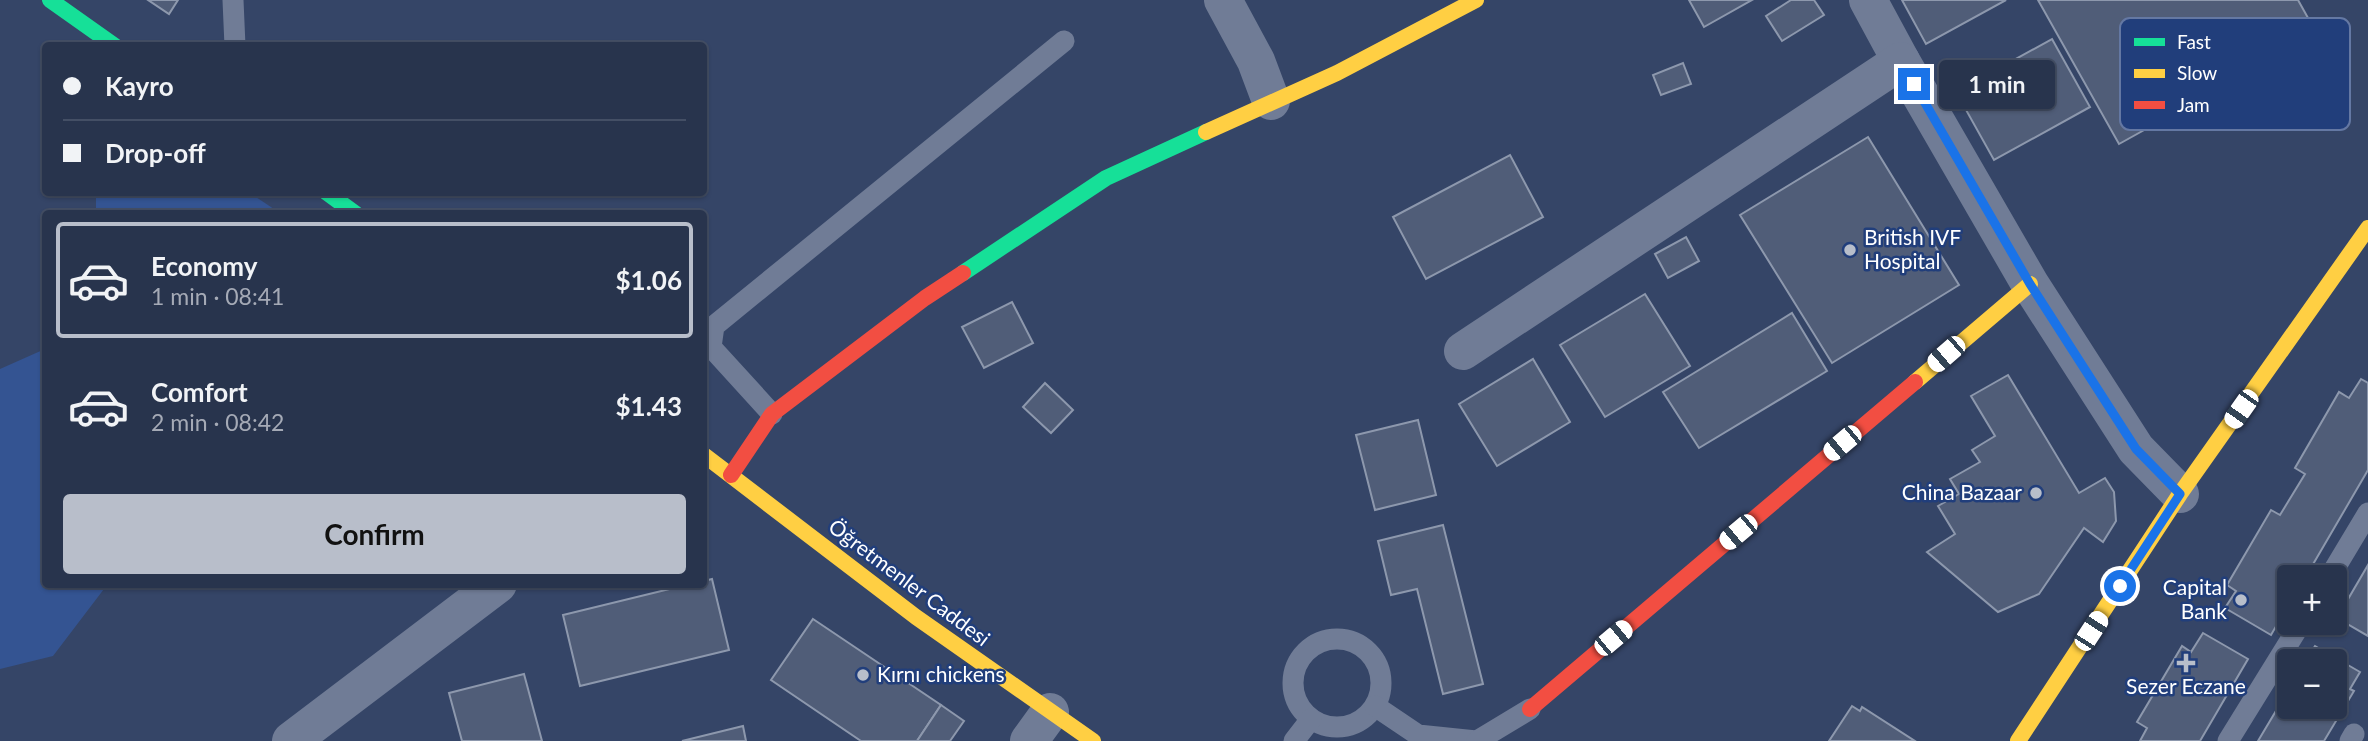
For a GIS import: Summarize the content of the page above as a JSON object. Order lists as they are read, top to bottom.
{
  "streets": {
    "street": ["Öğretmenler Caddesi"]
  },
  "places": {
    "other": [
      "British IVF Hospital",
      "China Bazaar",
      "Capital Bank",
      "Kırnı chickens"
    ],
    "health": ["Sezer Eczane"]
  },
  "legend": ["Fast", "Slow", "Jam"],
  "page": {
    "banner": ["Kayro", "Drop-off"],
    "bubble": "1 min",
    "list": [
      {
        "name": "Economy",
        "note": "1 min · 08:41",
        "value": "$1.06"
      },
      {
        "name": "Comfort",
        "note": "2 min · 08:42",
        "value": "$1.43"
      }
    ],
    "buttons": "Confirm",
    "map_buttons": ["+", "−"]
  }
}
